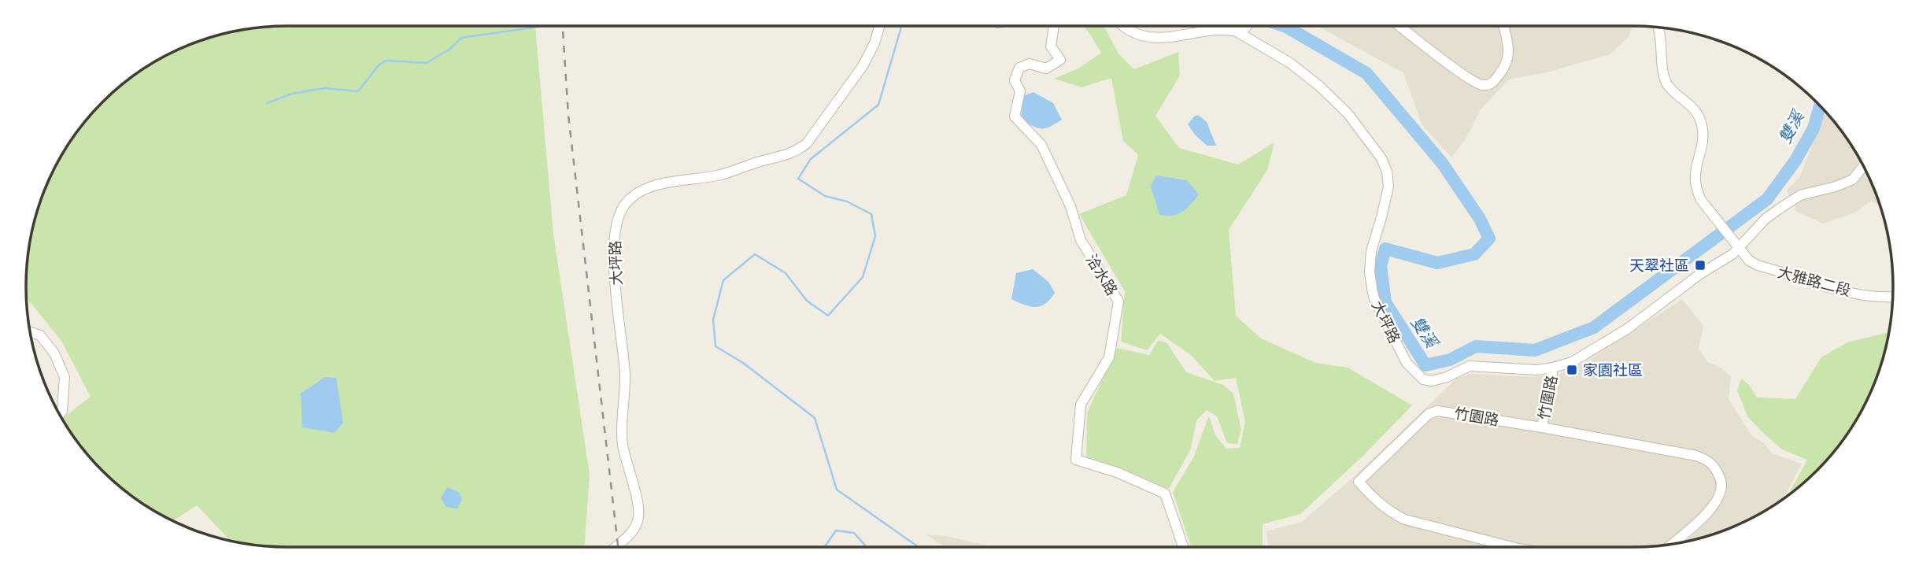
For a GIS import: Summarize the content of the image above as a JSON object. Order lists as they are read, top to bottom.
{
  "streets": {
    "street": [
      "大坪路",
      "洽水路",
      "大雅路二段",
      "竹圍路",
      "竹園路"
    ]
  },
  "crossings": [
    ["大坪路", "大雅路二段"],
    ["大坪路", "竹圍路"],
    ["竹圍路", "竹園路"]
  ],
  "water": ["雙溪"],
  "places": {
    "transit": ["天翠社區", "家園社區"]
  }
}
